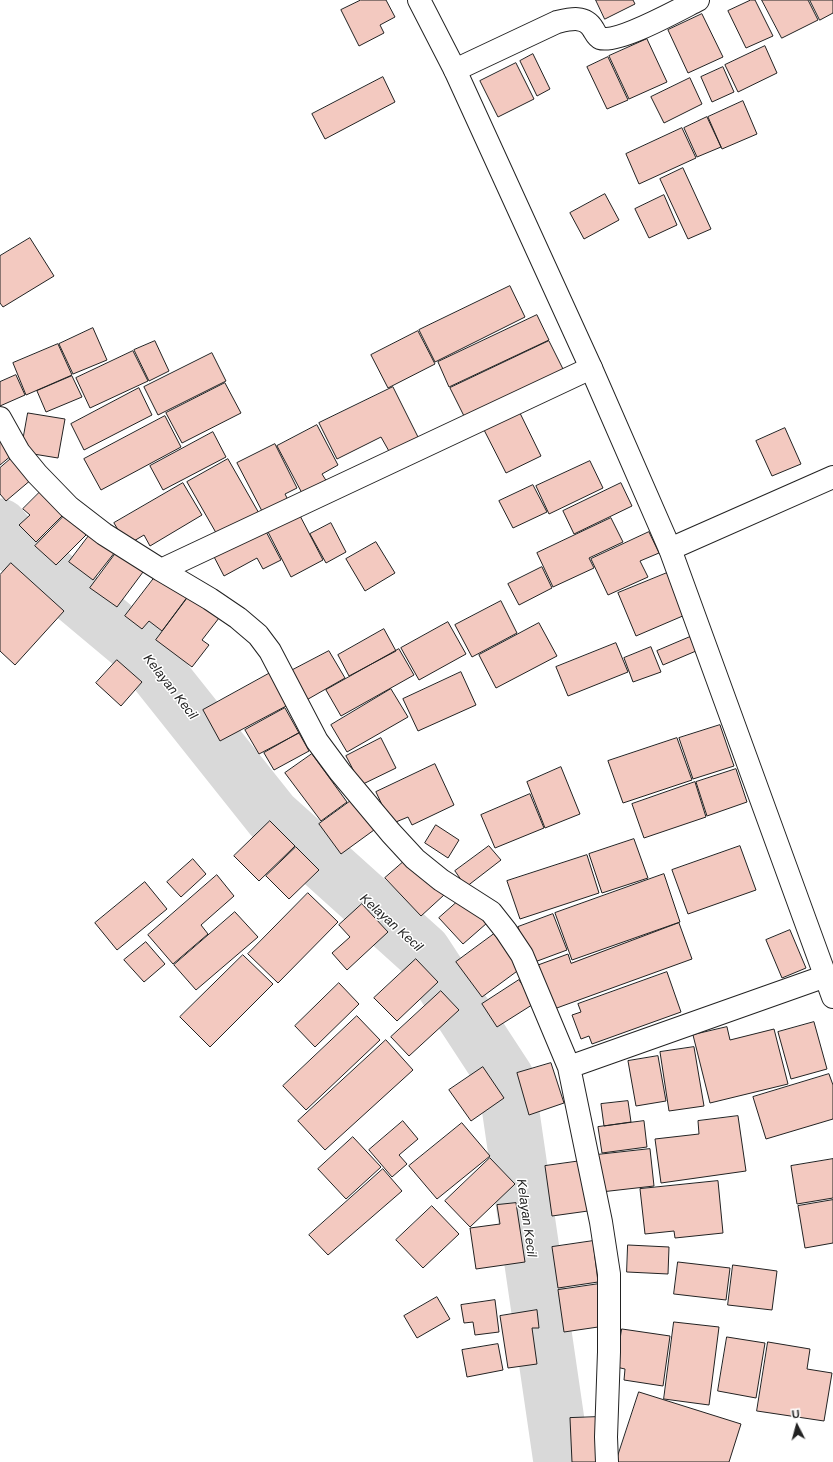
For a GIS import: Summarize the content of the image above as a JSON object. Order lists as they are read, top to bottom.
{
  "water": ["Kelayan Kecil"],
  "north": "top"
}
